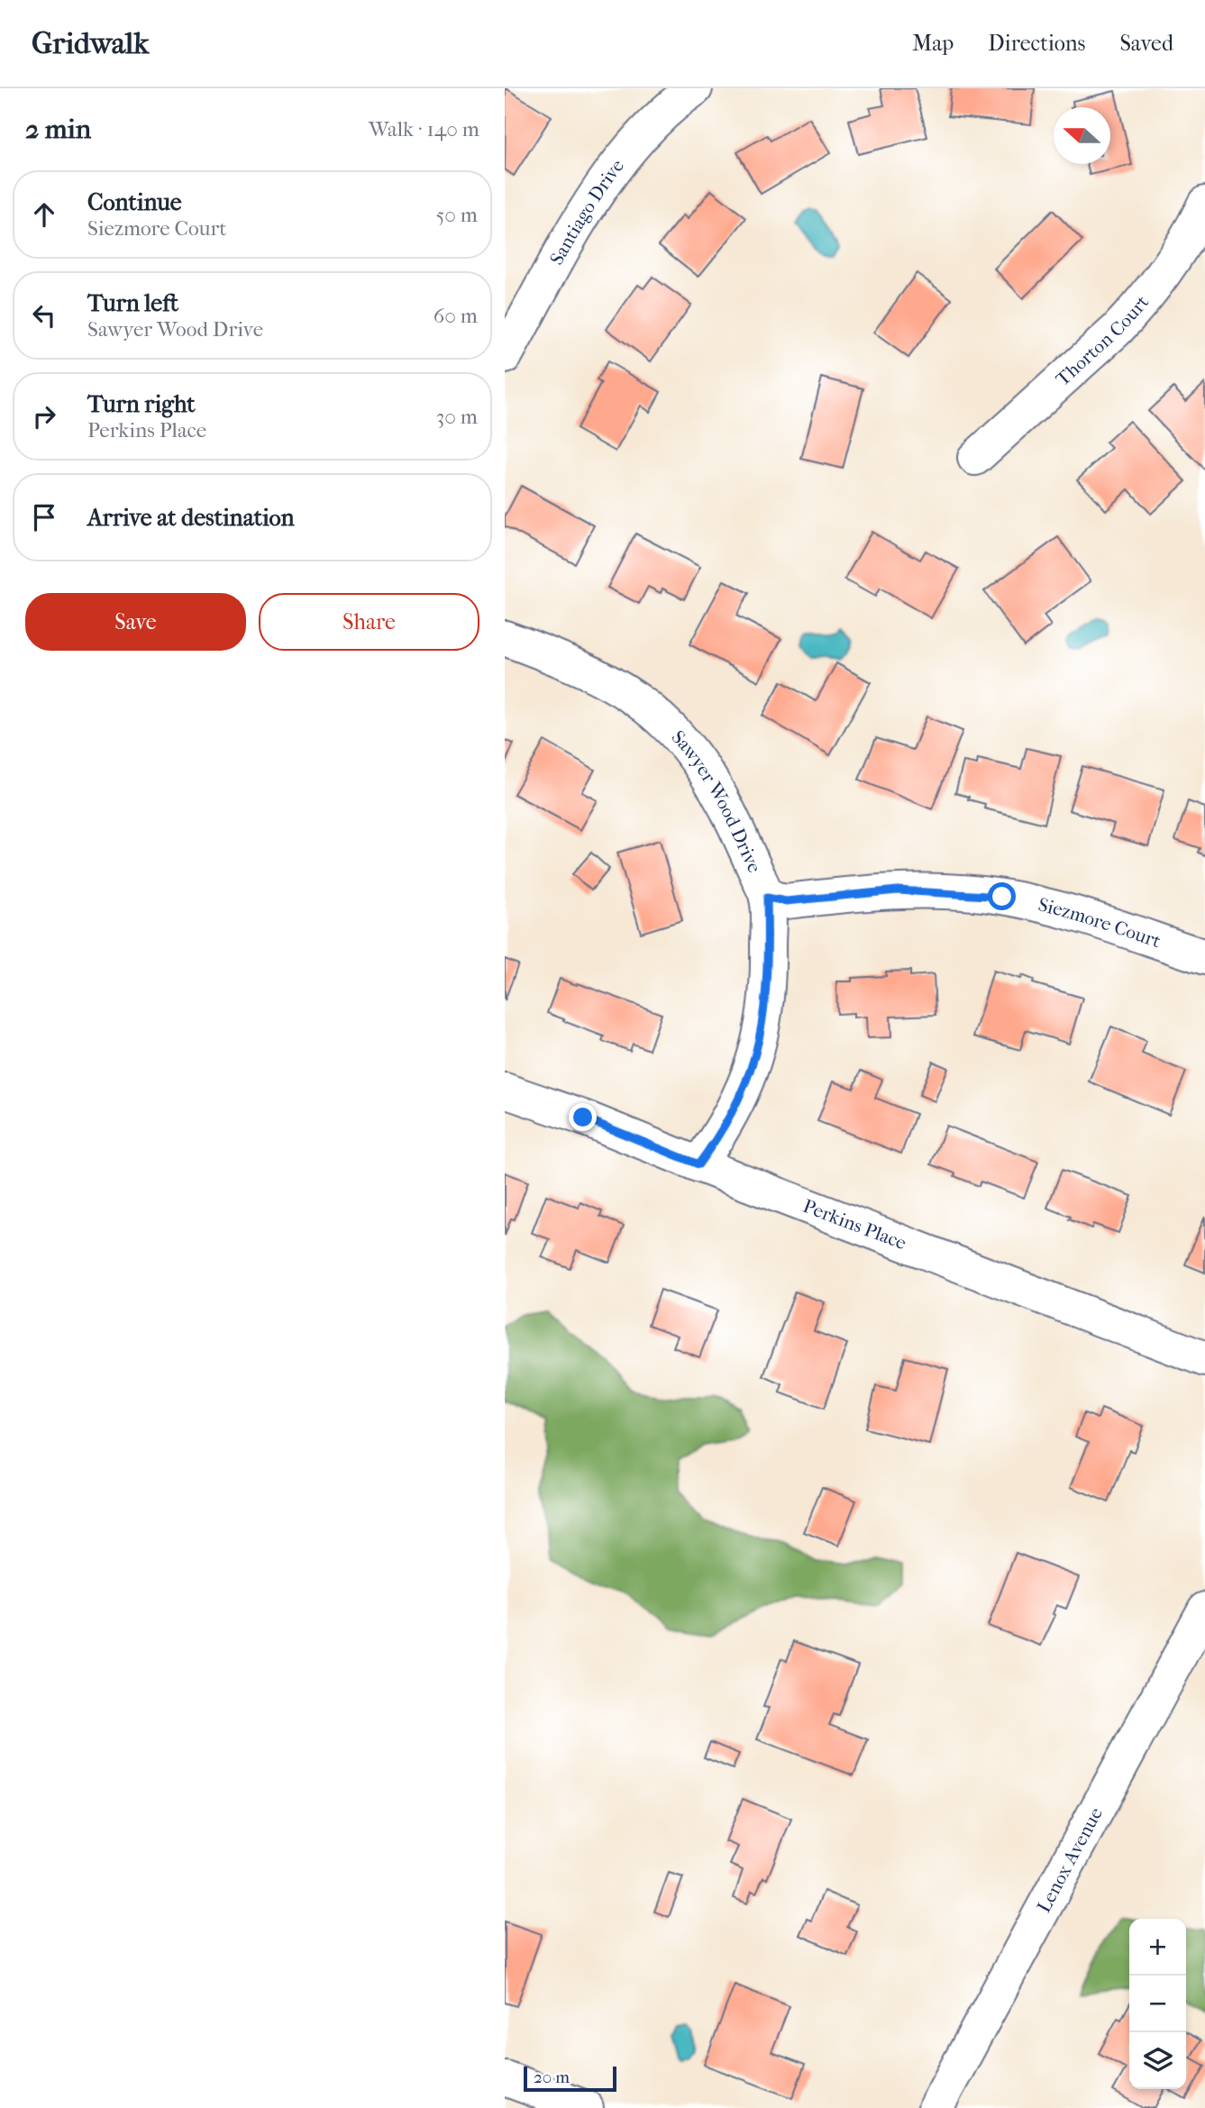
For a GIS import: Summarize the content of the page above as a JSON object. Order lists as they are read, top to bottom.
{
  "streets": {
    "street": [
      "Santiago Drive",
      "Thorton Court",
      "Sawyer Wood Drive",
      "Siezmore Court",
      "Perkins Place",
      "Lenox Avenue"
    ]
  },
  "crossings": [
    ["Sawyer Wood Drive", "Siezmore Court"],
    ["Sawyer Wood Drive", "Perkins Place"]
  ],
  "scale_bar": "20 m",
  "north": "left",
  "page": {
    "header": "Gridwalk",
    "nav": ["Map", "Directions", "Saved"],
    "heading": ["2 min", "Walk · 140 m"],
    "list": [
      ["Continue", "Siezmore Court", "50 m"],
      ["Turn left", "Sawyer Wood Drive", "60 m"],
      ["Turn right", "Perkins Place", "30 m"],
      "Arrive at destination"
    ],
    "buttons": ["Save", "Share"],
    "map_buttons": ["+", "−"],
    "scale": "20 m"
  }
}
